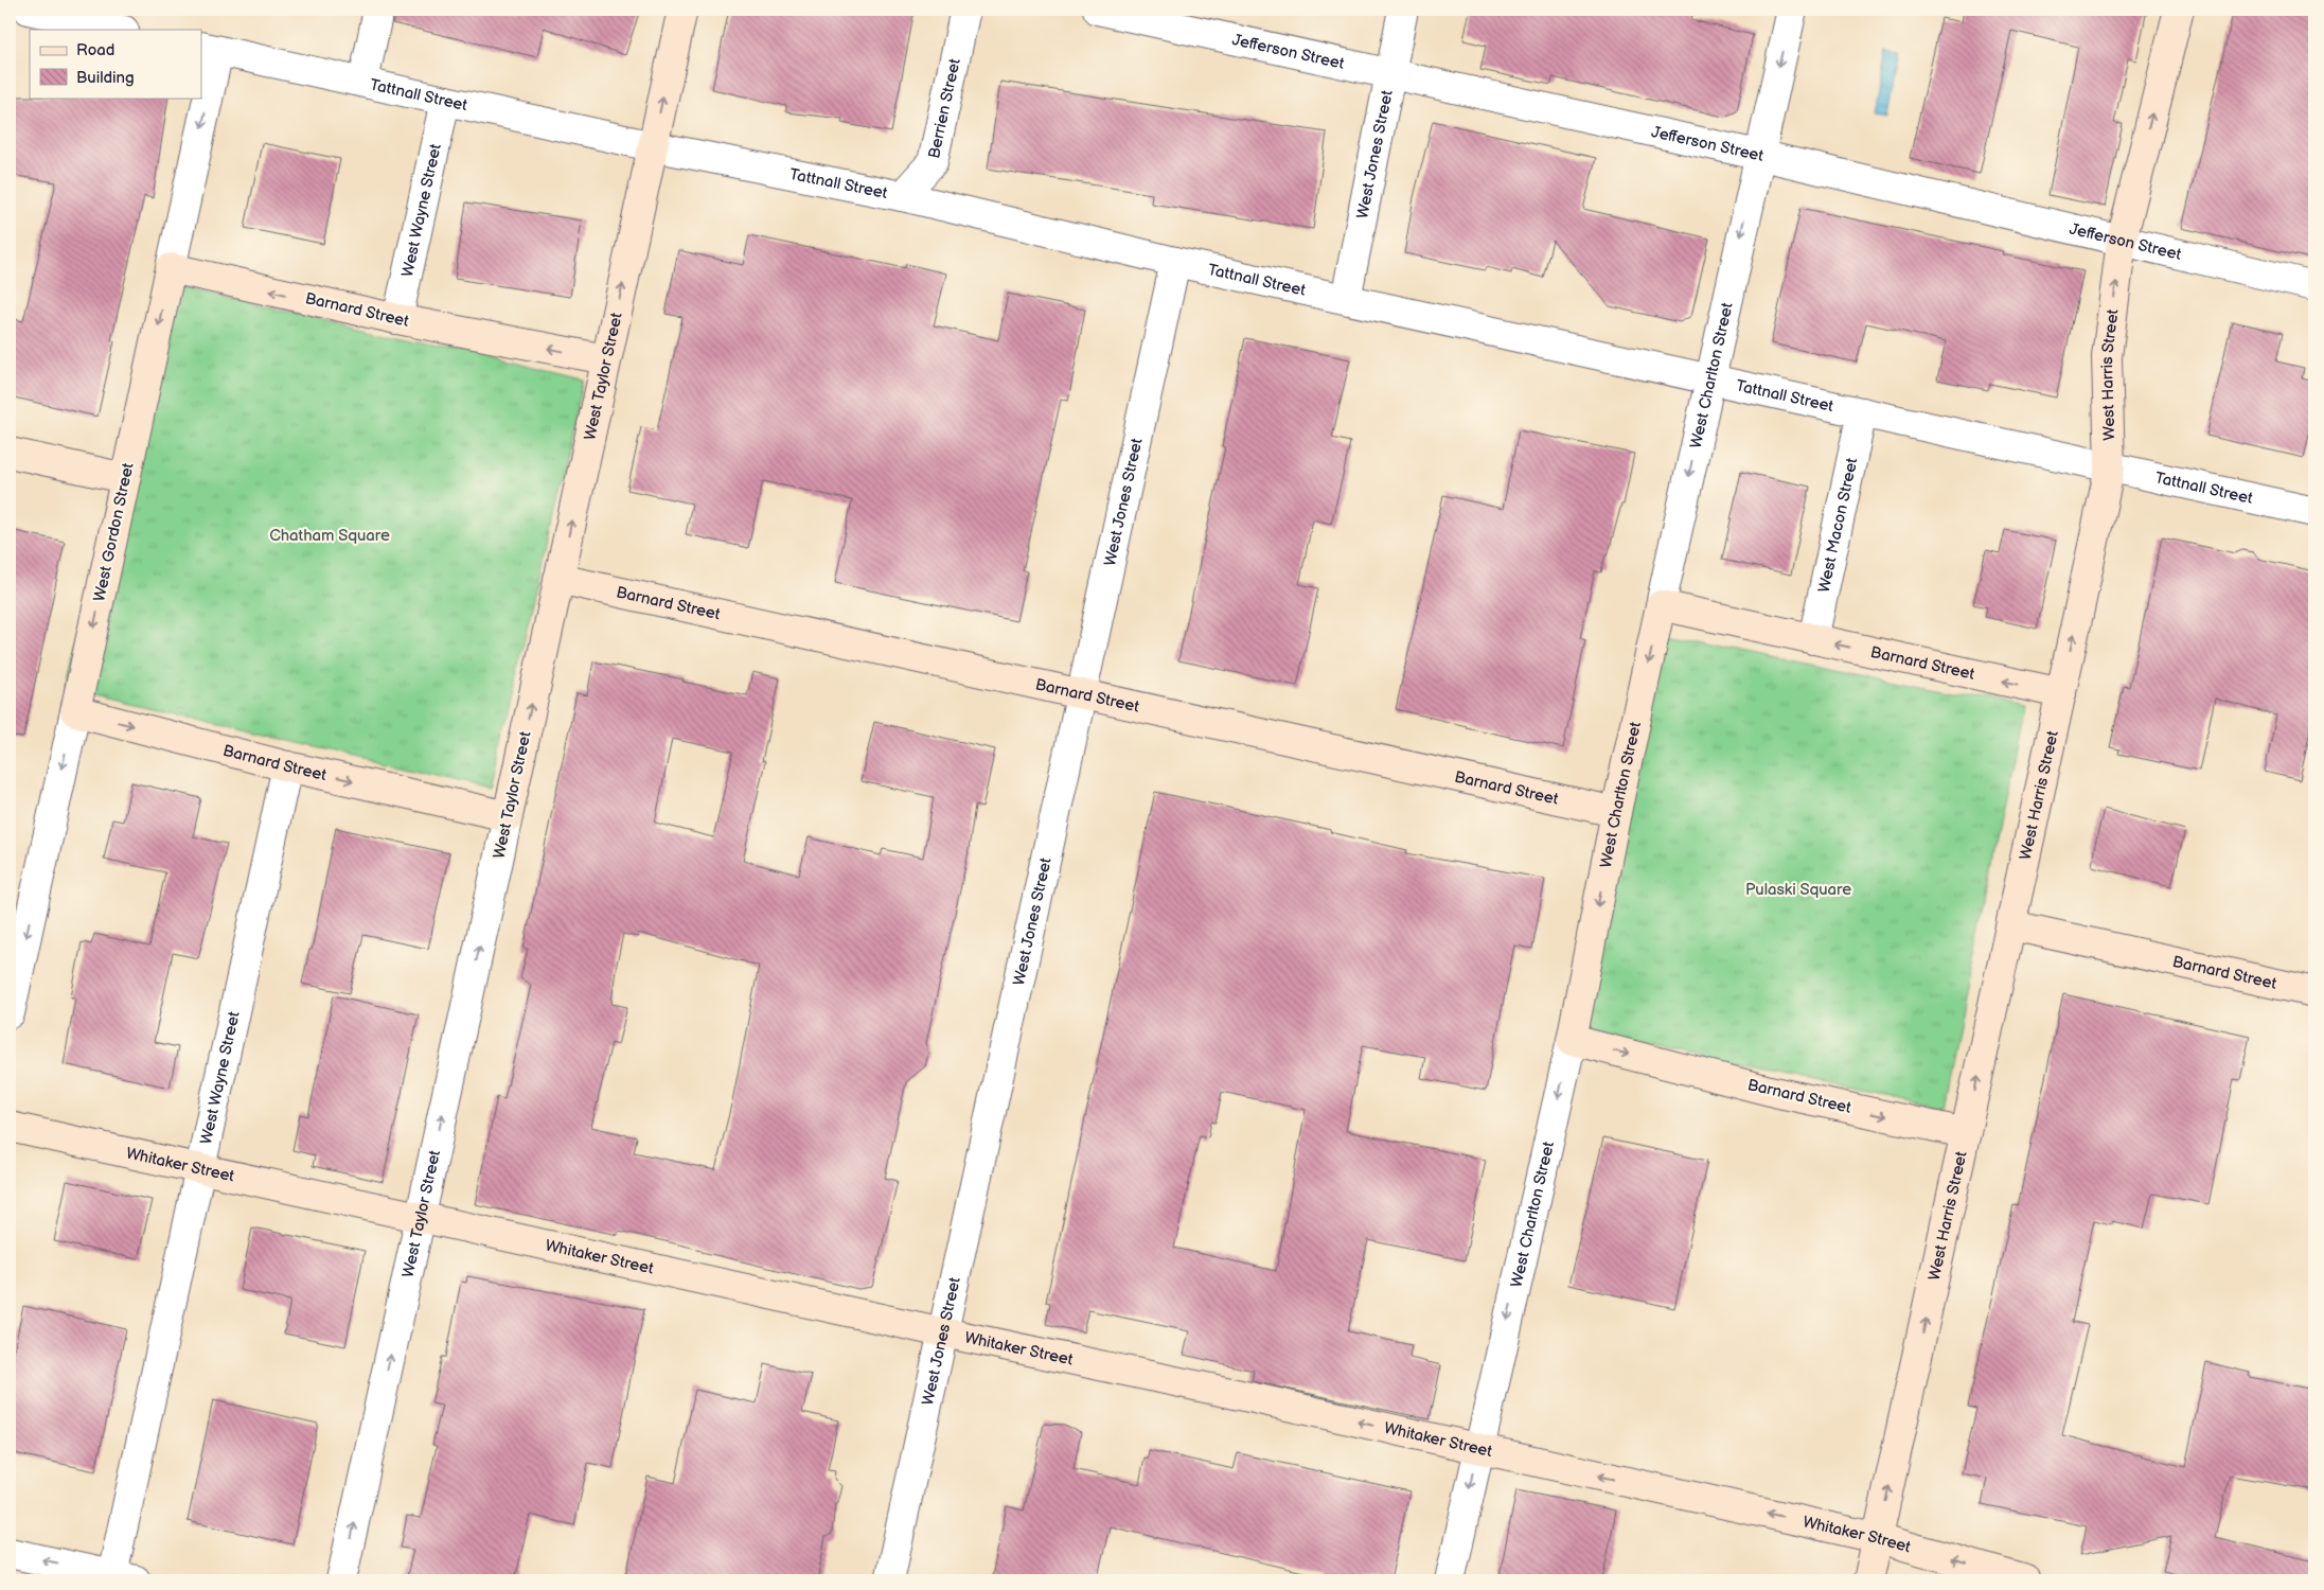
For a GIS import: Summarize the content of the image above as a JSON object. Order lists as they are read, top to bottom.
{
  "streets": {
    "street": [
      "Jefferson Street",
      "Tattnall Street",
      "Berrien Street",
      "West Jones Street",
      "West Wayne Street",
      "Barnard Street",
      "West Taylor Street",
      "West Charlton Street",
      "West Harris Street",
      "West Macon Street",
      "West Gordon Street",
      "Whitaker Street"
    ]
  },
  "crossings": [
    ["Jefferson Street", "West Jones Street"],
    ["Jefferson Street", "West Charlton Street"],
    ["Jefferson Street", "West Harris Street"],
    ["Tattnall Street", "Berrien Street"],
    ["Tattnall Street", "West Jones Street"],
    ["Tattnall Street", "West Wayne Street"],
    ["Tattnall Street", "West Taylor Street"],
    ["Tattnall Street", "West Charlton Street"],
    ["Tattnall Street", "West Harris Street"],
    ["Tattnall Street", "West Macon Street"],
    ["Tattnall Street", "West Gordon Street"],
    ["West Jones Street", "Barnard Street"],
    ["West Jones Street", "Whitaker Street"],
    ["West Wayne Street", "Barnard Street"],
    ["West Wayne Street", "Whitaker Street"],
    ["Barnard Street", "West Taylor Street"],
    ["Barnard Street", "West Charlton Street"],
    ["Barnard Street", "West Harris Street"],
    ["Barnard Street", "West Macon Street"],
    ["Barnard Street", "West Gordon Street"],
    ["West Taylor Street", "Whitaker Street"],
    ["West Charlton Street", "Whitaker Street"],
    ["West Harris Street", "Whitaker Street"]
  ],
  "one_way": [
    "West Taylor Street",
    "West Charlton Street",
    "West Harris Street",
    "West Gordon Street",
    "Whitaker Street"
  ],
  "parks": ["Chatham Square", "Pulaski Square"],
  "legend": ["Road", "Building"]
}
